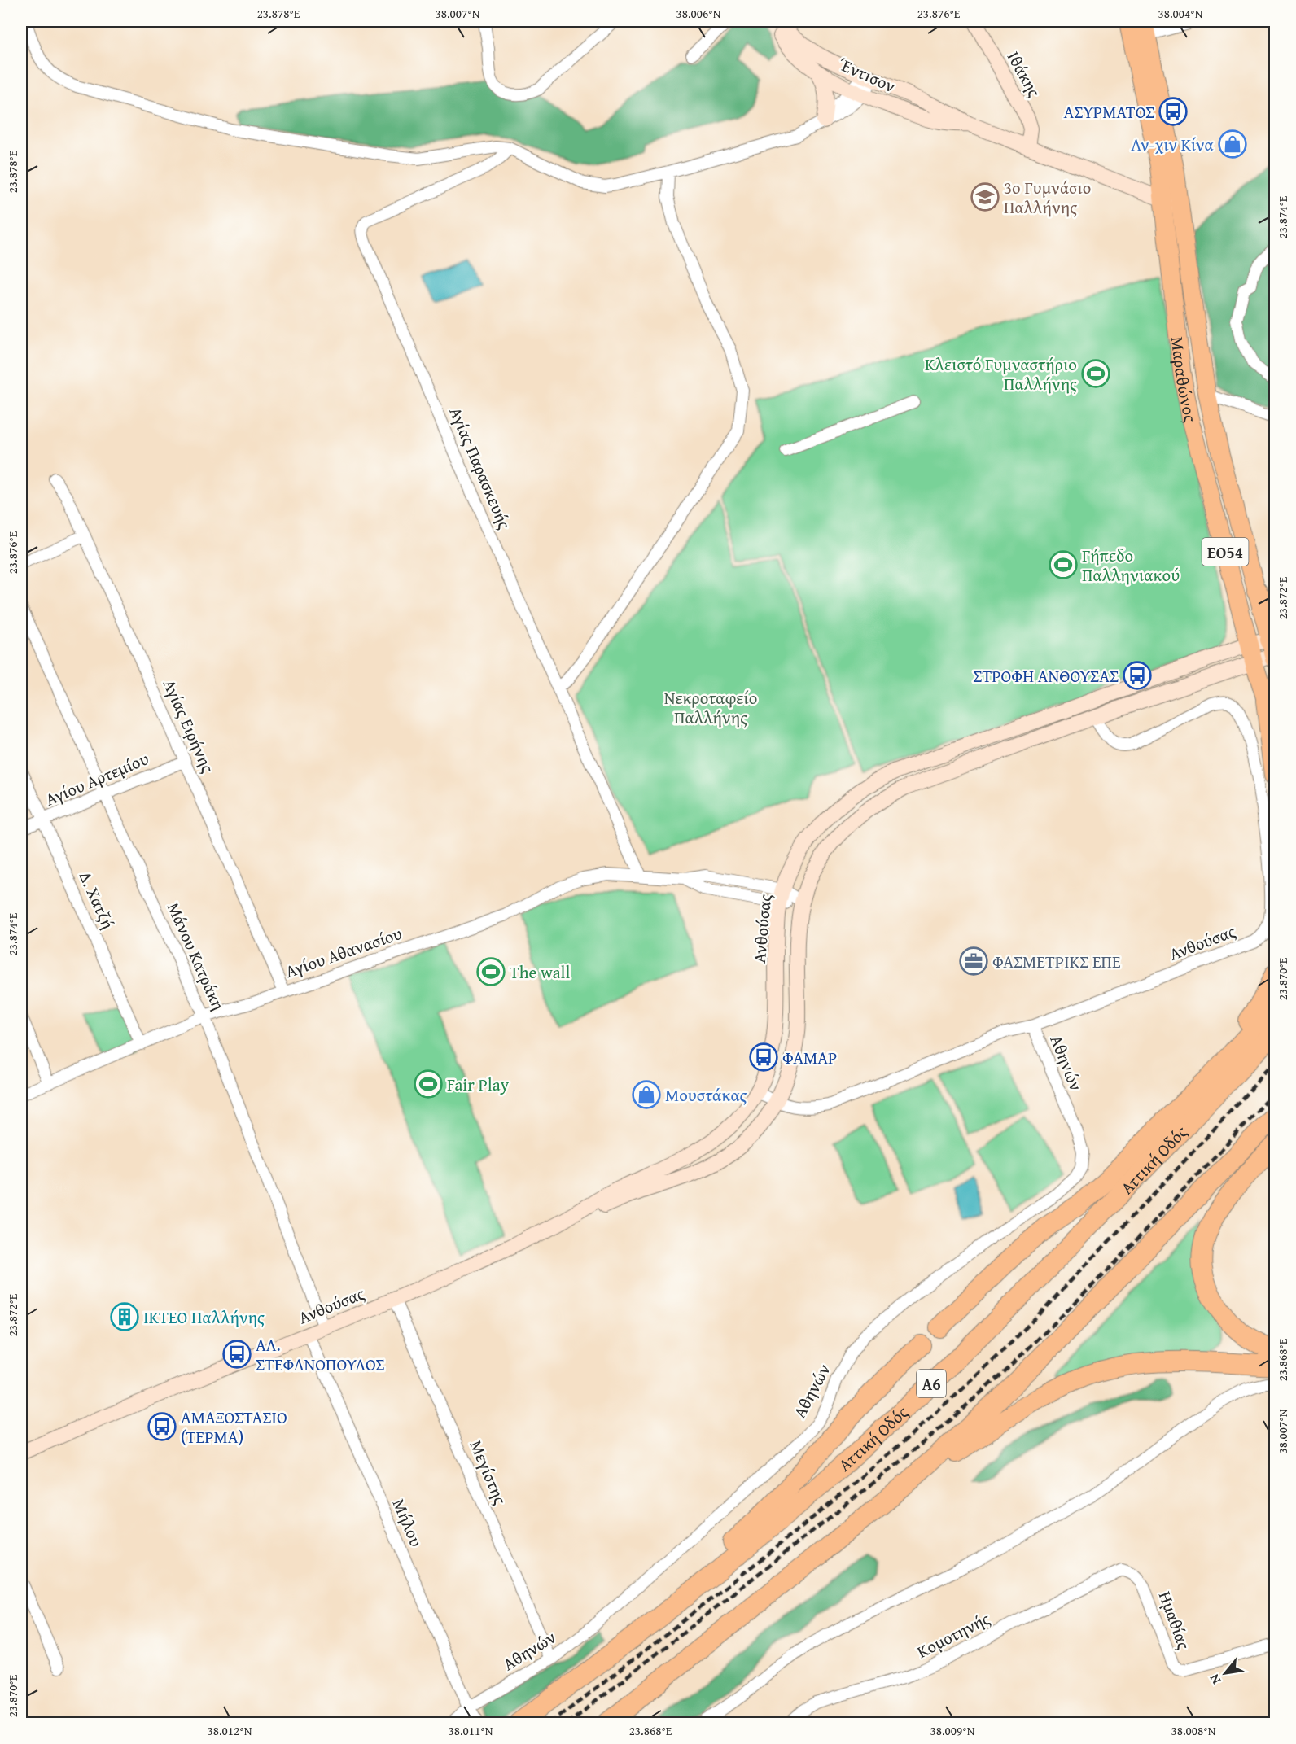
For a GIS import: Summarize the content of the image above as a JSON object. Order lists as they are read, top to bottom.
{
  "streets": {
    "highway": ["Αττική Οδός", "Α6"],
    "main road": ["Μαραθώνος", "ΕΟ54"],
    "street": [
      "Ιθάκης",
      "Έντισον",
      "Αγίας Παρασκευής",
      "Αγίας Ειρήνης",
      "Αγίου Αρτεμίου",
      "Δ. Χατζή",
      "Ανθούσας",
      "Αγίου Αθανασίου",
      "Μάνου Κατράκη",
      "Αθηνών",
      "Μεγίστης",
      "Μήλου",
      "Ημαθίας",
      "Κομοτηνής"
    ]
  },
  "crossings": [
    ["Ιθάκης", "Έντισον"],
    ["Έντισον", "Μαραθώνος"],
    ["Μαραθώνος", "Ανθούσας"],
    ["Αγίας Παρασκευής", "Αγίου Αθανασίου"],
    ["Αγίας Ειρήνης", "Αγίου Αρτεμίου"],
    ["Αγίας Ειρήνης", "Αγίου Αθανασίου"],
    ["Αγίου Αρτεμίου", "Δ. Χατζή"],
    ["Αγίου Αρτεμίου", "Μάνου Κατράκη"],
    ["Δ. Χατζή", "Αγίου Αθανασίου"],
    ["Ανθούσας", "Αγίου Αθανασίου"],
    ["Ανθούσας", "Μάνου Κατράκη"],
    ["Ανθούσας", "Αθηνών"],
    ["Ανθούσας", "Μεγίστης"],
    ["Ανθούσας", "Μήλου"],
    ["Αγίου Αθανασίου", "Μάνου Κατράκη"],
    ["Αθηνών", "Μεγίστης"],
    ["Αθηνών", "Μήλου"],
    ["Ημαθίας", "Κομοτηνής"]
  ],
  "parks": ["Νεκροταφείο Παλλήνης"],
  "places": {
    "bus stop": [
      "ΑΣΥΡΜΑΤΟΣ",
      "ΣΤΡΟΦΗ ΑΝΘΟΥΣΑΣ",
      "ΦΑΜΑΡ",
      "ΑΛ. ΣΤΕΦΑΝΟΠΟΥΛΟΣ",
      "ΑΜΑΞΟΣΤΑΣΙΟ (ΤΕΡΜΑ)"
    ],
    "shop": ["Αν-χιν Κίνα", "Μουστάκας"],
    "school or university": ["3ο Γυμνάσιο Παλλήνης"],
    "sports": [
      "Κλειστό Γυμναστήριο Παλλήνης",
      "Γήπεδο Παλληνιακού",
      "The wall",
      "Fair Play"
    ],
    "office": ["ΦΑΣΜΕΤΡΙΚΣ ΕΠΕ"],
    "building": ["ΙΚΤΕΟ Παλλήνης"]
  },
  "north": "bottom left",
  "coordinates": [
    "23.878°E",
    "38.007°N",
    "38.006°N",
    "23.876°E",
    "38.004°N",
    "23.874°E",
    "23.872°E",
    "23.870°E",
    "23.868°E",
    "38.012°N",
    "38.011°N",
    "38.009°N",
    "38.008°N"
  ]
}
